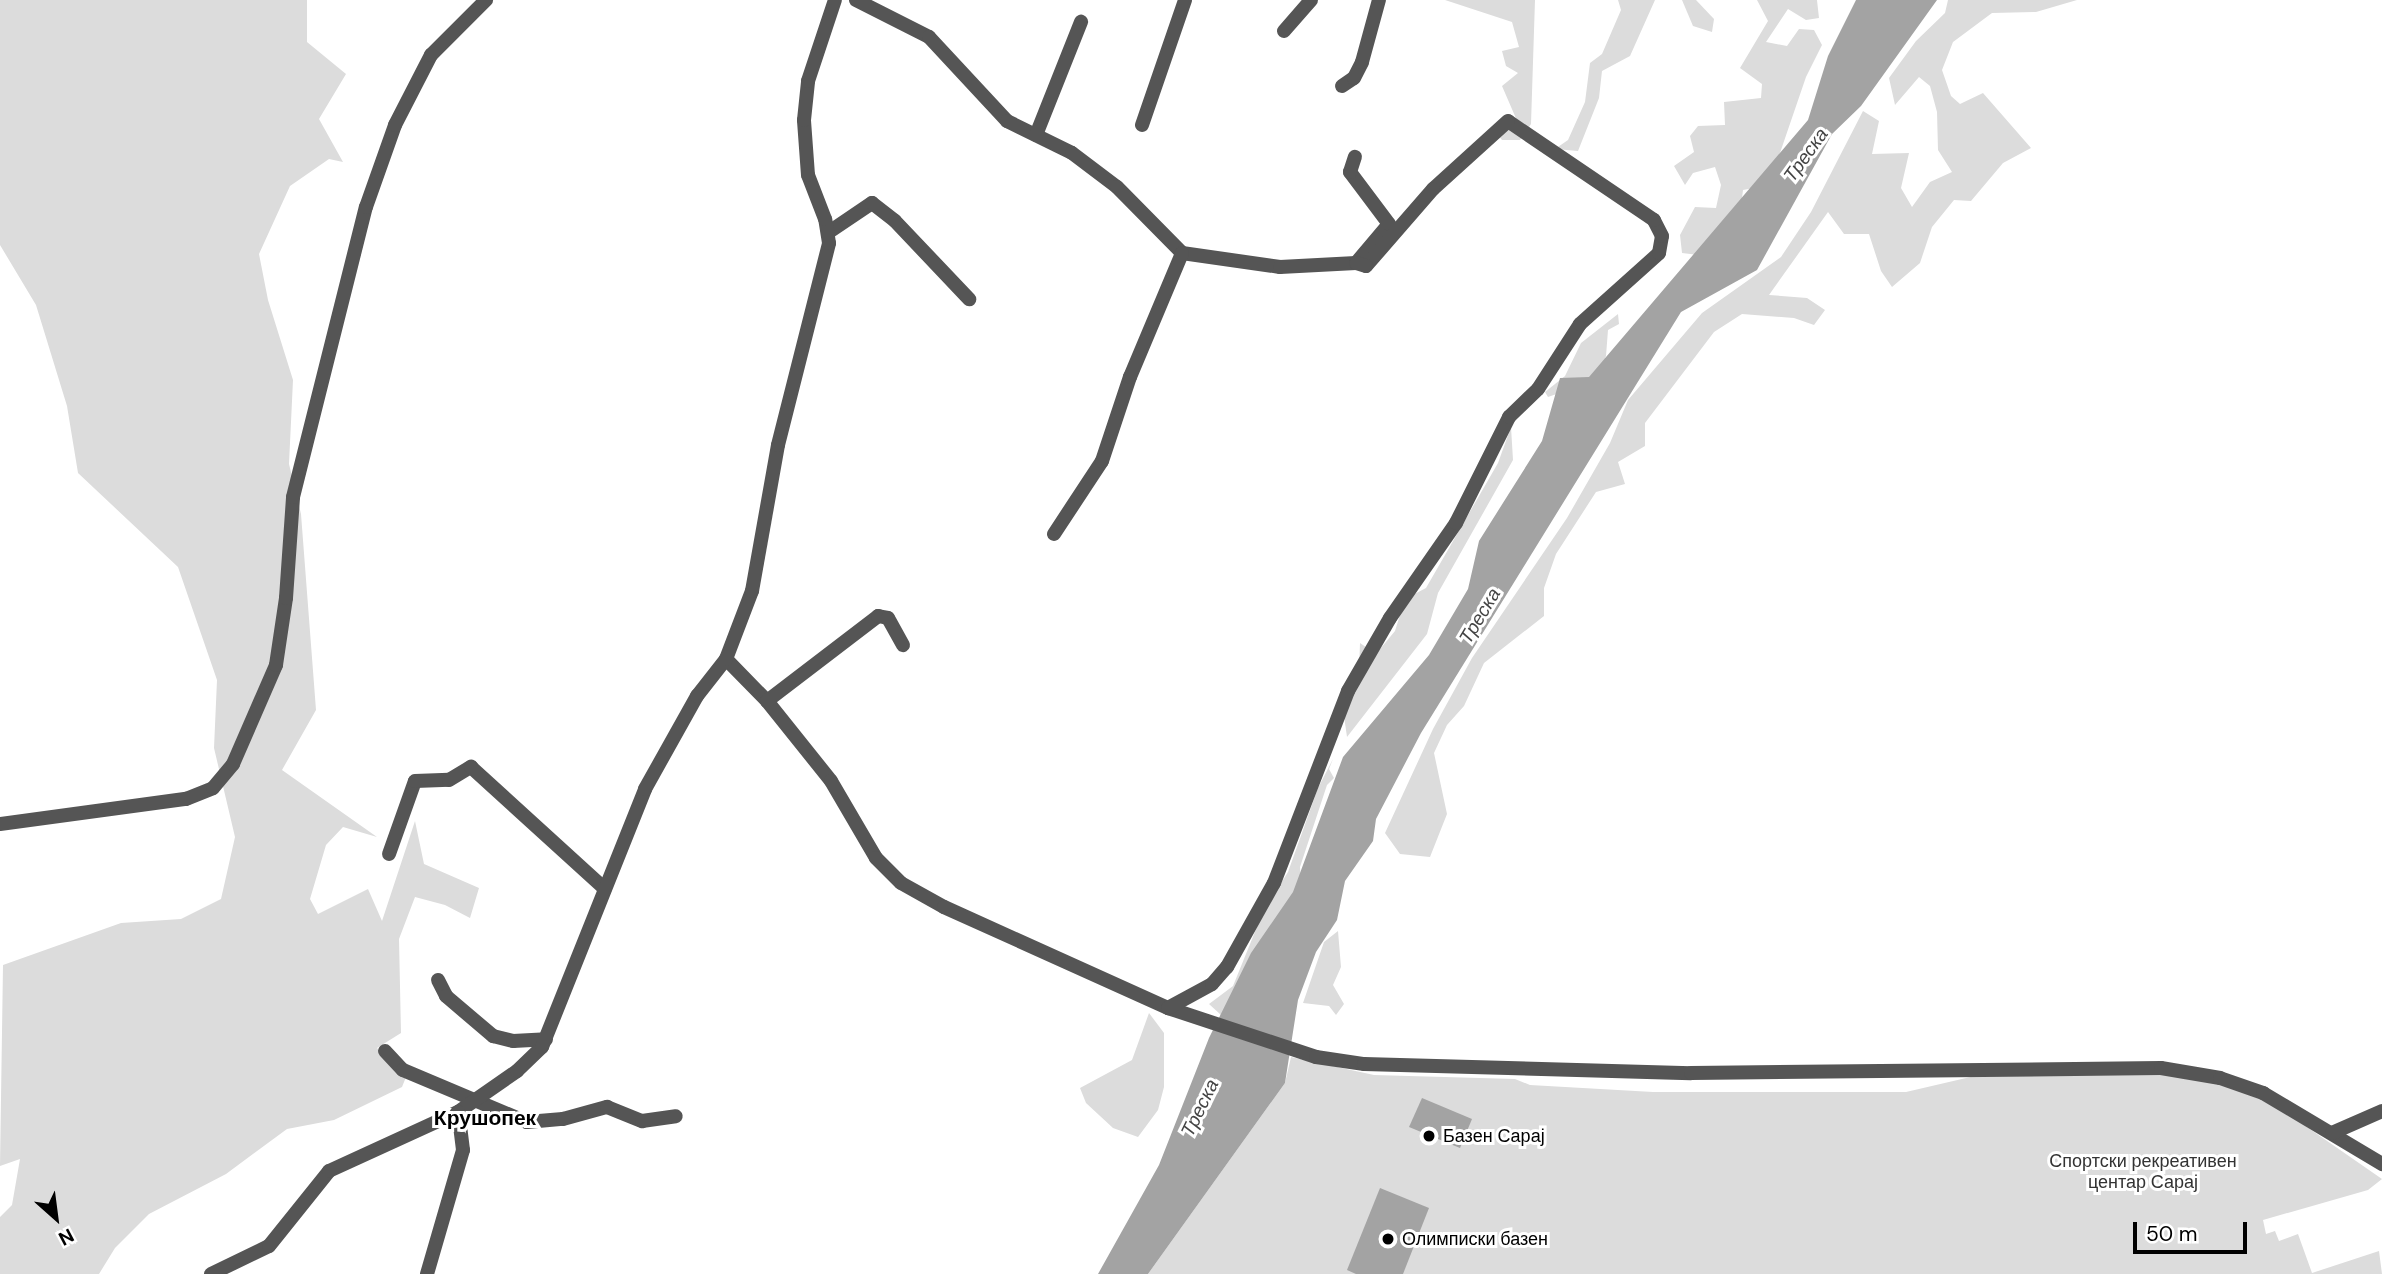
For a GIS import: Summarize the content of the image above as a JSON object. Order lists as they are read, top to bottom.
{
  "districts": ["Крушопек"],
  "water": ["Треска"],
  "parks": ["Спортски рекреативен центар Сарај"],
  "places": ["Базен Сарај", "Олимписки базен"],
  "scale_bar": "50 m",
  "north": "bottom right"
}
